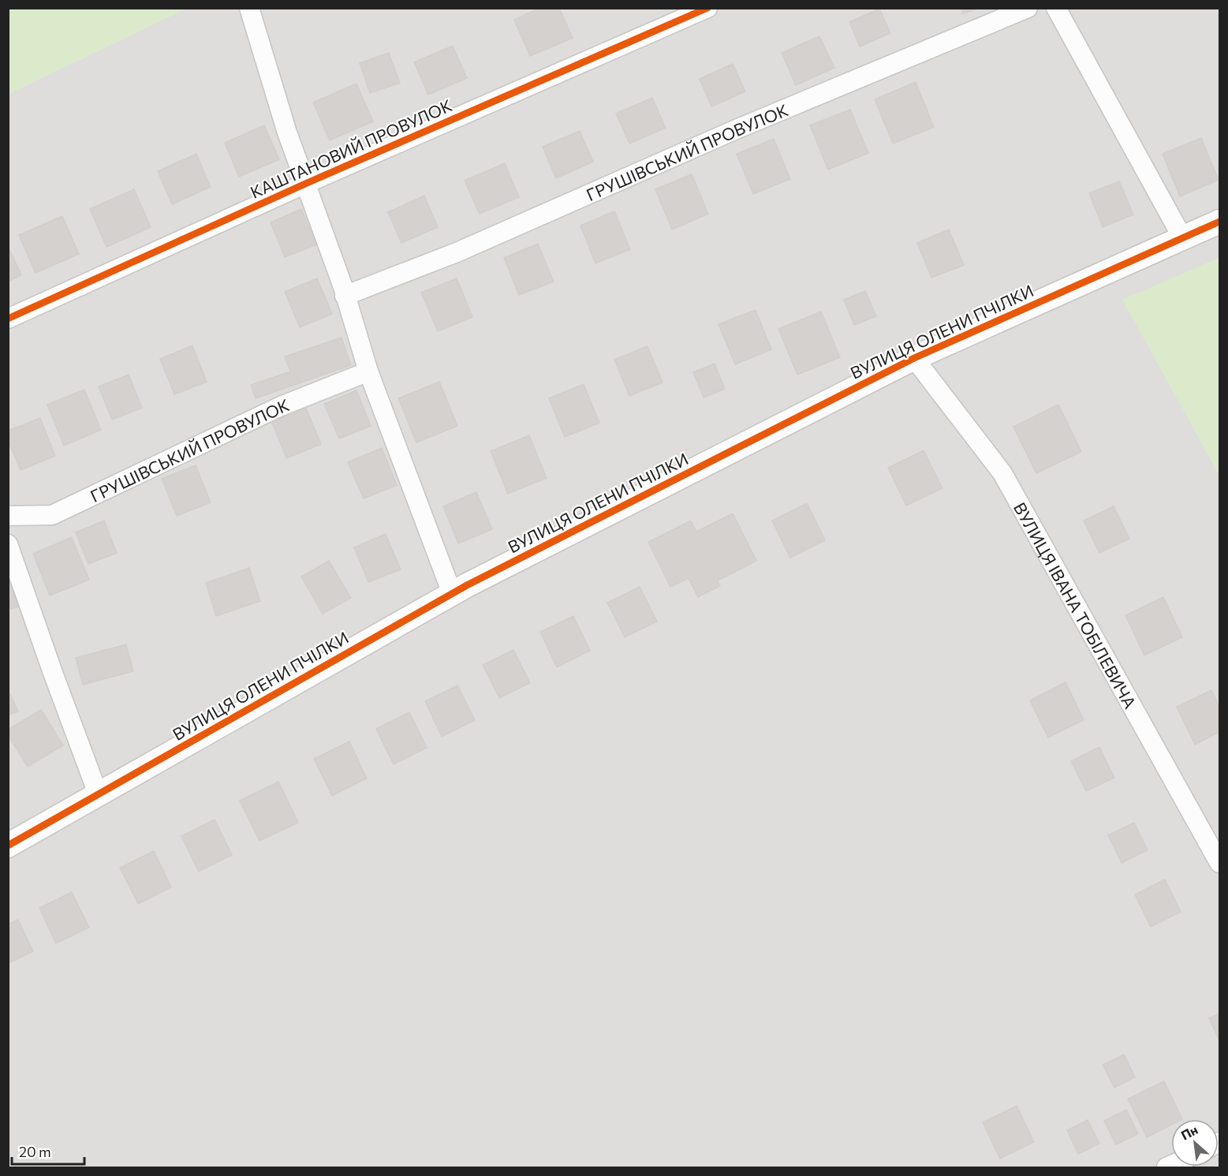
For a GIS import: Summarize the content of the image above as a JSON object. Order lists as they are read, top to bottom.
{
  "streets": {
    "street": [
      "КАШТАНОВИЙ ПРОВУЛОК",
      "ГРУШІВСЬКИЙ ПРОВУЛОК",
      "ВУЛИЦЯ ОЛЕНИ ПЧІЛКИ",
      "ВУЛИЦЯ ІВАНА ТОБІЛЕВИЧА"
    ]
  },
  "crossings": [
    ["КАШТАНОВИЙ ПРОВУЛОК", "ГРУШІВСЬКИЙ ПРОВУЛОК"],
    ["КАШТАНОВИЙ ПРОВУЛОК", "ВУЛИЦЯ ОЛЕНИ ПЧІЛКИ"],
    ["ВУЛИЦЯ ОЛЕНИ ПЧІЛКИ", "ВУЛИЦЯ ІВАНА ТОБІЛЕВИЧА"]
  ],
  "scale_bar": "20 m",
  "north": "top left"
}
